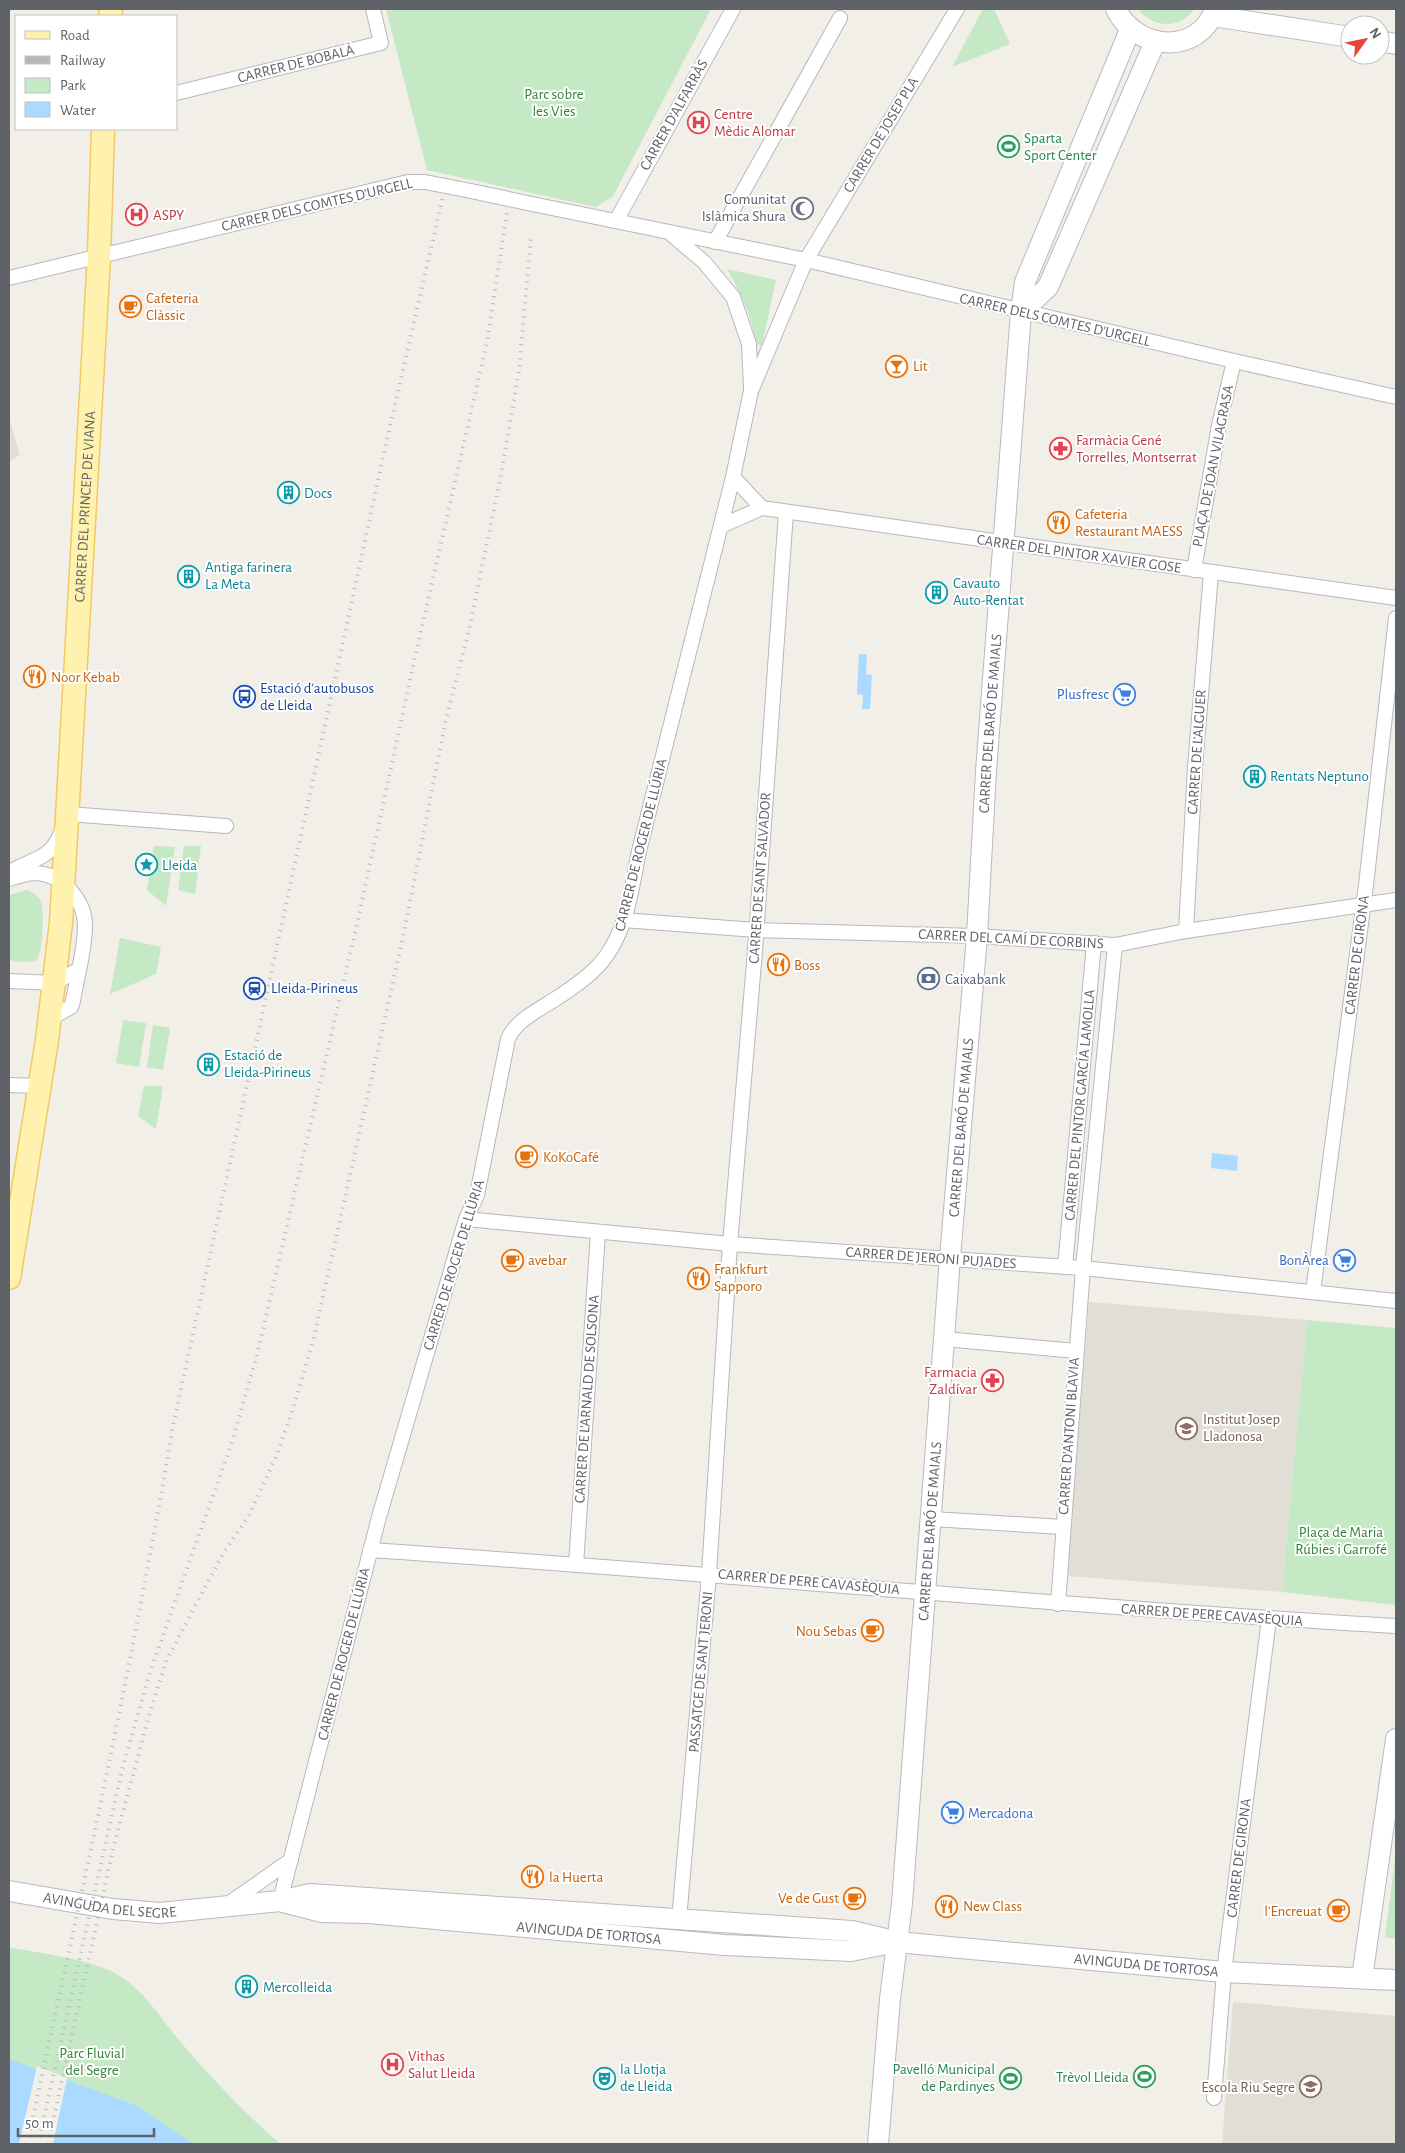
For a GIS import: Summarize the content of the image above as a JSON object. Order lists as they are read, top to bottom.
{
  "streets": {
    "main road": [
      "CARRER DEL PRINCEP DE VIANA",
      "CARRER DEL BARÓ DE MAIALS",
      "AVINGUDA DEL SEGRE",
      "AVINGUDA DE TORTOSA"
    ],
    "street": [
      "CARRER DE BOBALÀ",
      "CARRER D'ALFARRÀS",
      "CARRER DE JOSEP PLA",
      "CARRER DELS COMTES D'URGELL",
      "PLAÇA DE JOAN VILAGRASA",
      "CARRER DEL PINTOR XAVIER GOSE",
      "CARRER DE L'ALGUER",
      "CARRER DE ROGER DE LLÚRIA",
      "CARRER DE SANT SALVADOR",
      "CARRER DEL CAMÍ DE CORBINS",
      "CARRER DE GIRONA",
      "CARRER DEL PINTOR GARCÍA LAMOLLA",
      "CARRER DE JERONI PUJADES",
      "CARRER DE L'ARNALD DE SOLSONA",
      "CARRER D'ANTONI BLAVIA",
      "CARRER DE PERE CAVASÈQUIA",
      "PASSATGE DE SANT JERONI"
    ]
  },
  "crossings": [
    ["CARRER D'ALFARRÀS", "CARRER DELS COMTES D'URGELL"],
    ["CARRER DE JOSEP PLA", "CARRER DELS COMTES D'URGELL"],
    ["CARRER DE JOSEP PLA", "CARRER DE ROGER DE LLÚRIA"],
    ["CARRER DELS COMTES D'URGELL", "PLAÇA DE JOAN VILAGRASA"],
    ["CARRER DELS COMTES D'URGELL", "CARRER DEL PRINCEP DE VIANA"],
    ["CARRER DELS COMTES D'URGELL", "CARRER DEL BARÓ DE MAIALS"],
    ["CARRER DELS COMTES D'URGELL", "CARRER DE ROGER DE LLÚRIA"],
    ["PLAÇA DE JOAN VILAGRASA", "CARRER DEL PINTOR XAVIER GOSE"],
    ["CARRER DEL PINTOR XAVIER GOSE", "CARRER DEL BARÓ DE MAIALS"],
    ["CARRER DEL PINTOR XAVIER GOSE", "CARRER DE L'ALGUER"],
    ["CARRER DEL PINTOR XAVIER GOSE", "CARRER DE SANT SALVADOR"],
    ["CARRER DEL BARÓ DE MAIALS", "CARRER DEL CAMÍ DE CORBINS"],
    ["CARRER DEL BARÓ DE MAIALS", "CARRER DE JERONI PUJADES"],
    ["CARRER DEL BARÓ DE MAIALS", "CARRER DE PERE CAVASÈQUIA"],
    ["CARRER DEL BARÓ DE MAIALS", "AVINGUDA DE TORTOSA"],
    ["CARRER DE L'ALGUER", "CARRER DEL CAMÍ DE CORBINS"],
    ["CARRER DE ROGER DE LLÚRIA", "CARRER DEL CAMÍ DE CORBINS"],
    ["CARRER DE ROGER DE LLÚRIA", "CARRER DE JERONI PUJADES"],
    ["CARRER DE ROGER DE LLÚRIA", "CARRER DE PERE CAVASÈQUIA"],
    ["CARRER DE ROGER DE LLÚRIA", "AVINGUDA DE TORTOSA"],
    ["CARRER DE SANT SALVADOR", "CARRER DEL CAMÍ DE CORBINS"],
    ["CARRER DE SANT SALVADOR", "CARRER DE JERONI PUJADES"],
    ["CARRER DE SANT SALVADOR", "PASSATGE DE SANT JERONI"],
    ["CARRER DEL CAMÍ DE CORBINS", "CARRER DE GIRONA"],
    ["CARRER DEL CAMÍ DE CORBINS", "CARRER DEL PINTOR GARCÍA LAMOLLA"],
    ["CARRER DE GIRONA", "CARRER DE JERONI PUJADES"],
    ["CARRER DE GIRONA", "CARRER DE PERE CAVASÈQUIA"],
    ["CARRER DE GIRONA", "AVINGUDA DE TORTOSA"],
    ["CARRER DEL PINTOR GARCÍA LAMOLLA", "CARRER DE JERONI PUJADES"],
    ["CARRER DEL PINTOR GARCÍA LAMOLLA", "CARRER D'ANTONI BLAVIA"],
    ["CARRER DE JERONI PUJADES", "CARRER DE L'ARNALD DE SOLSONA"],
    ["CARRER DE JERONI PUJADES", "CARRER D'ANTONI BLAVIA"],
    ["CARRER DE JERONI PUJADES", "PASSATGE DE SANT JERONI"],
    ["CARRER DE L'ARNALD DE SOLSONA", "CARRER DE PERE CAVASÈQUIA"],
    ["CARRER D'ANTONI BLAVIA", "CARRER DE PERE CAVASÈQUIA"],
    ["CARRER DE PERE CAVASÈQUIA", "PASSATGE DE SANT JERONI"],
    ["PASSATGE DE SANT JERONI", "AVINGUDA DE TORTOSA"],
    ["AVINGUDA DEL SEGRE", "AVINGUDA DE TORTOSA"]
  ],
  "parks": ["Parc sobre les Vies", "Plaça de Maria Rúbies i Garrofé", "Parc Fluvial del Segre"],
  "places": {
    "hospital": ["Centre Mèdic Alomar", "ASPY", "Vithas Salut Lleida"],
    "sports": ["Sparta Sport Center", "Trèvol Lleida", "Pavelló Municipal de Pardinyes"],
    "mosque": ["Comunitat Islàmica Shura"],
    "cafe": [
      "Cafeteria Clàssic",
      "KoKoCafé",
      "avebar",
      "Nou Sebas",
      "Ve de Gust",
      "l'Encreuat"
    ],
    "bar": ["Lit"],
    "pharmacy": ["Farmàcia Gené Torrelles, Montserrat", "Farmacia Zaldívar"],
    "building": [
      "Docs",
      "Antiga farinera La Meta",
      "Cavauto Auto-Rentat",
      "Rentats Neptuno",
      "Estació de Lleida-Pirineus",
      "Mercolleida"
    ],
    "restaurant": [
      "Cafeteria Restaurant MAESS",
      "Noor Kebab",
      "Boss",
      "Frankfurt Sapporo",
      "la Huerta",
      "New Class"
    ],
    "supermarket": ["Plusfresc", "BonÀrea", "Mercadona"],
    "bus stop": ["Estació d'autobusos de Lleida"],
    "place": ["Lleida"],
    "bank": ["Caixabank"],
    "station": ["Lleida-Pirineus"],
    "school or university": ["Institut Josep Lladonosa", "Escola Riu Segre"],
    "theatre": ["la Llotja de Lleida"]
  },
  "legend": [
    "Road",
    "Railway",
    "Park",
    "Water"
  ],
  "scale_bar": "50 m",
  "north": "top right"
}
